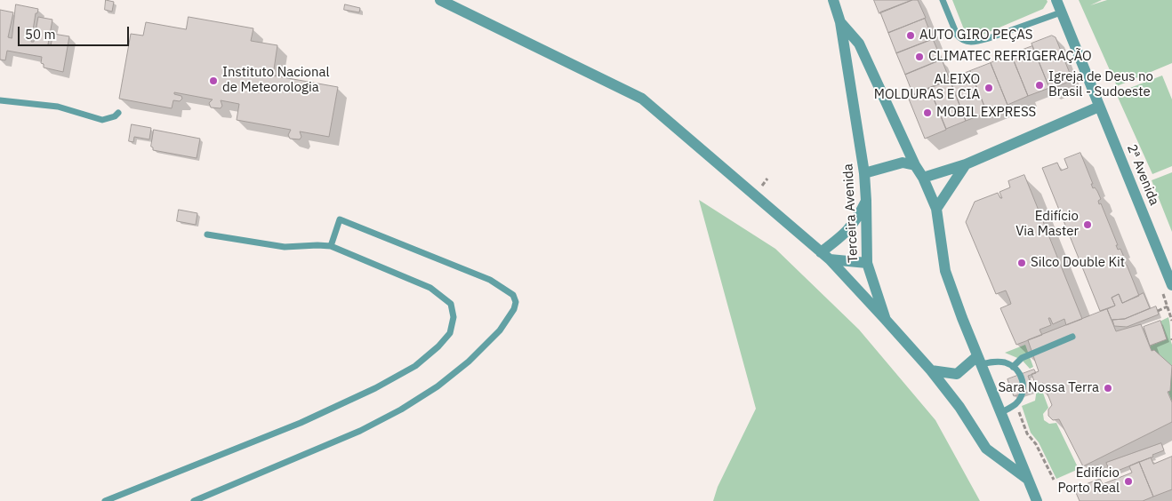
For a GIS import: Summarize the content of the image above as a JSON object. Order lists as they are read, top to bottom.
{
  "streets": {
    "street": ["2ª Avenida", "Terceira Avenida"]
  },
  "places": [
    "AUTO GIRO PEÇAS",
    "CLIMATEC REFRIGERAÇÃO",
    "Instituto Nacional de Meteorologia",
    "Igreja de Deus no Brasil - Sudoeste",
    "ALEIXO MOLDURAS E CIA",
    "MOBIL EXPRESS",
    "Edifício Via Master",
    "Silco Double Kit",
    "Sara Nossa Terra",
    "Edifício Porto Real"
  ],
  "scale_bar": "50 m"
}
